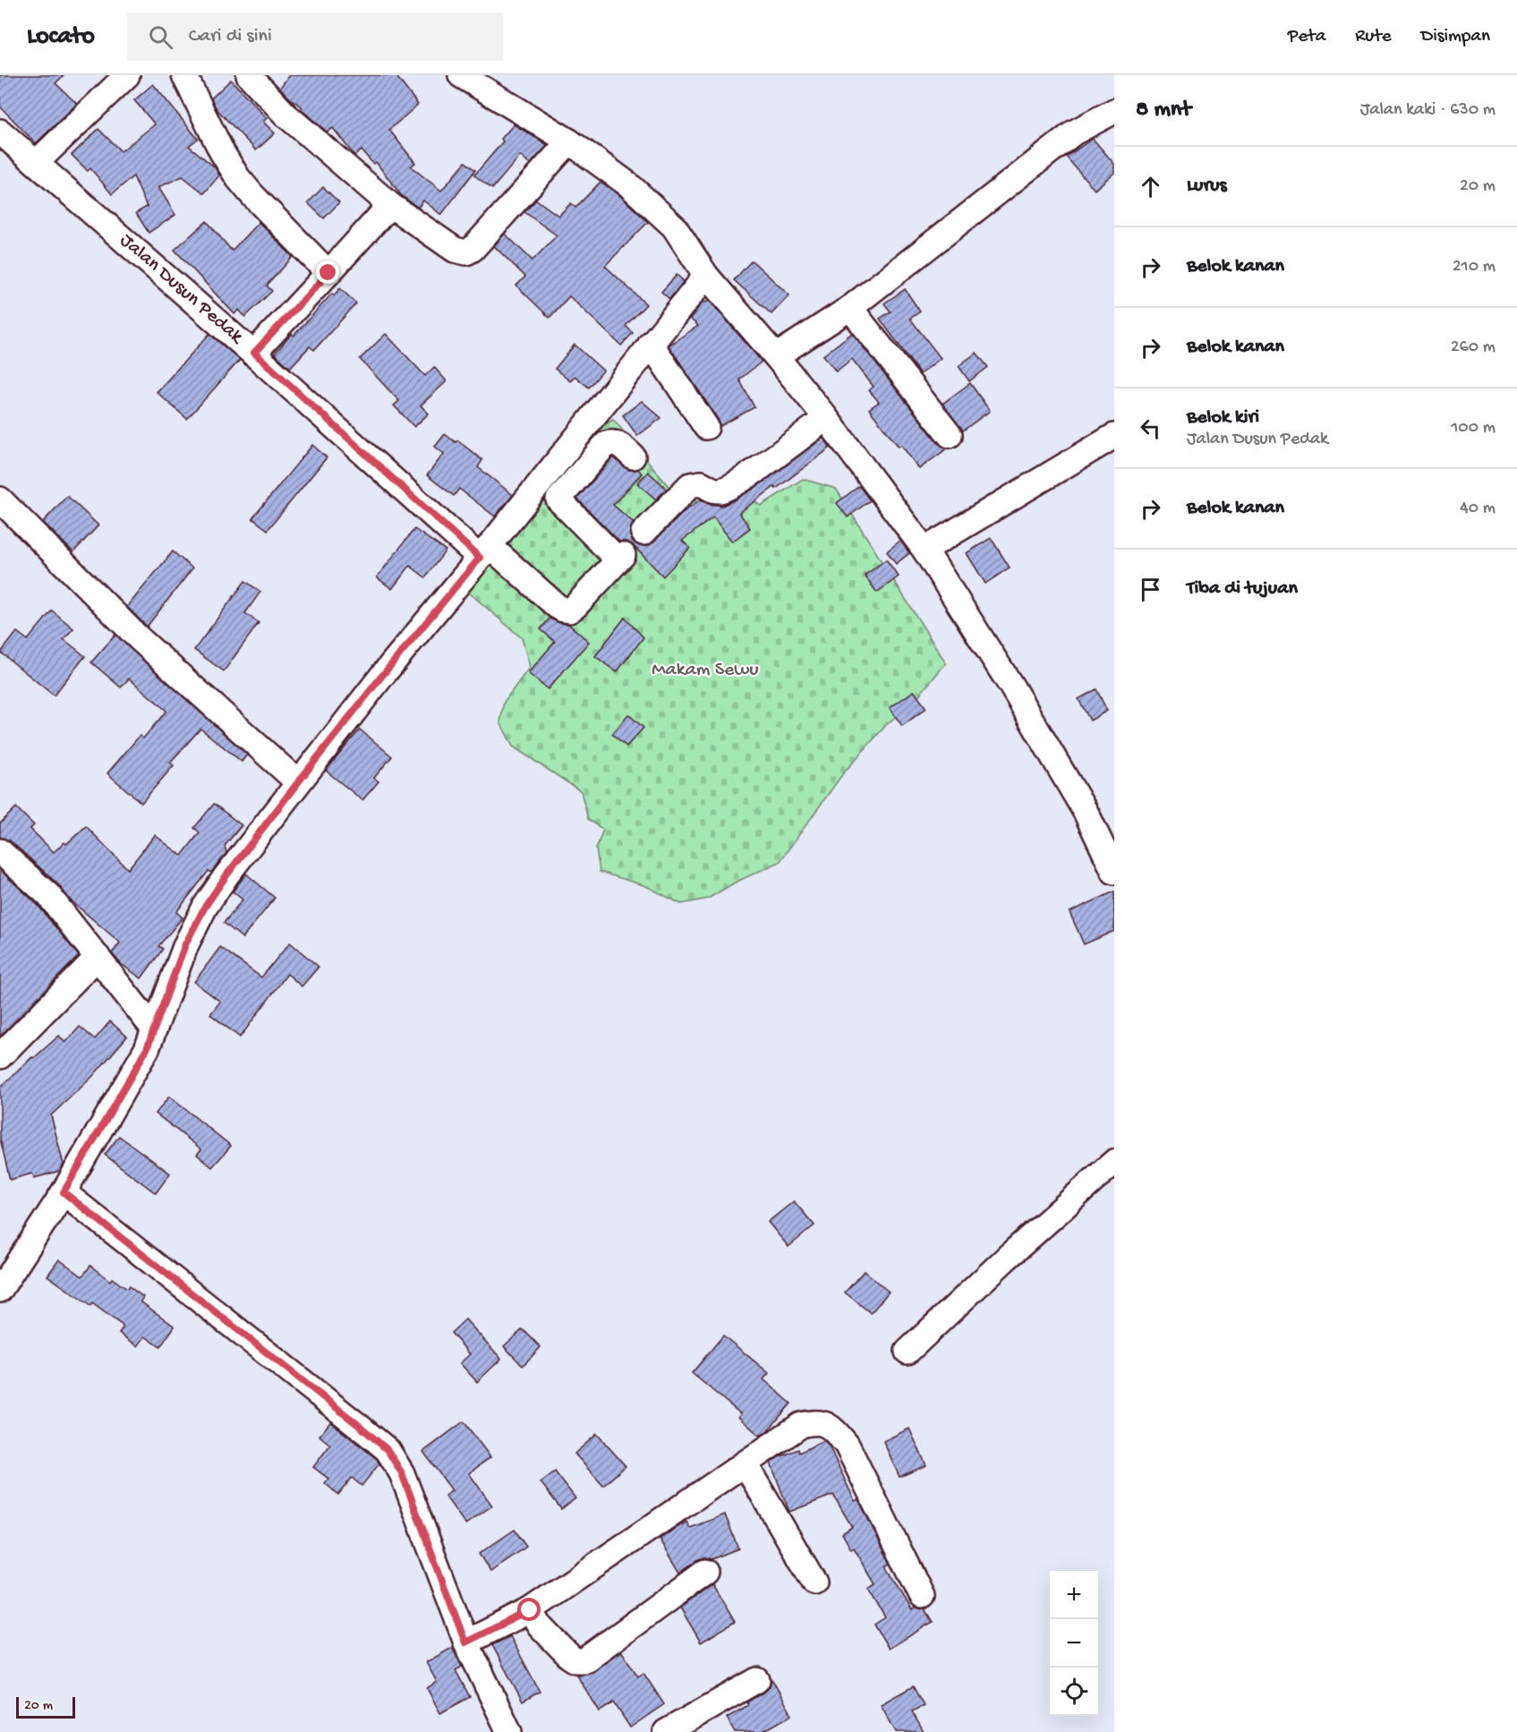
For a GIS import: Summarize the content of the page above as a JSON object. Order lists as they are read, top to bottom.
{
  "streets": {
    "street": ["Jalan Dusun Pedak"]
  },
  "parks": ["Makam Sewu"],
  "scale_bar": "20 m",
  "page": {
    "header": "Locato",
    "search": "Cari di sini",
    "nav": ["Peta", "Rute", "Disimpan"],
    "heading": ["8 mnt", "Jalan kaki · 630 m"],
    "list": [
      ["Lurus", "20 m"],
      ["Belok kanan", "210 m"],
      ["Belok kanan", "260 m"],
      ["Belok kiri", "Jalan Dusun Pedak", "100 m"],
      ["Belok kanan", "40 m"],
      "Tiba di tujuan"
    ],
    "map_buttons": ["+", "−"],
    "scale": "20 m"
  }
}
